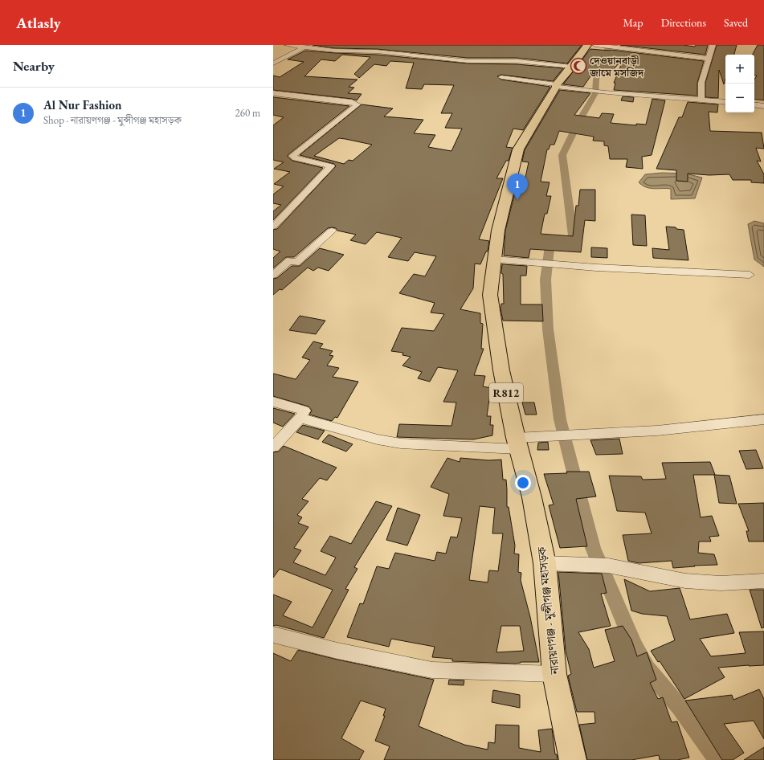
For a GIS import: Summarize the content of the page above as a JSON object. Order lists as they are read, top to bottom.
{
  "streets": {
    "main road": ["R812", "নারায়ণগঞ্জ - মুন্সীগঞ্জ মহাসড়ক"]
  },
  "places": {
    "mosque": ["দেওয়ানবাড়ী জামে মসজিদ"]
  },
  "page": {
    "header": "Atlasly",
    "nav": ["Map", "Directions", "Saved"],
    "heading": "Nearby",
    "map_buttons": ["+", "−"],
    "list": [
      {
        "mark": "1",
        "name": "Al Nur Fashion",
        "note": "Shop · নারায়ণগঞ্জ - মুন্সীগঞ্জ মহাসড়ক",
        "value": "260 m"
      }
    ],
    "pins": "1"
  }
}
